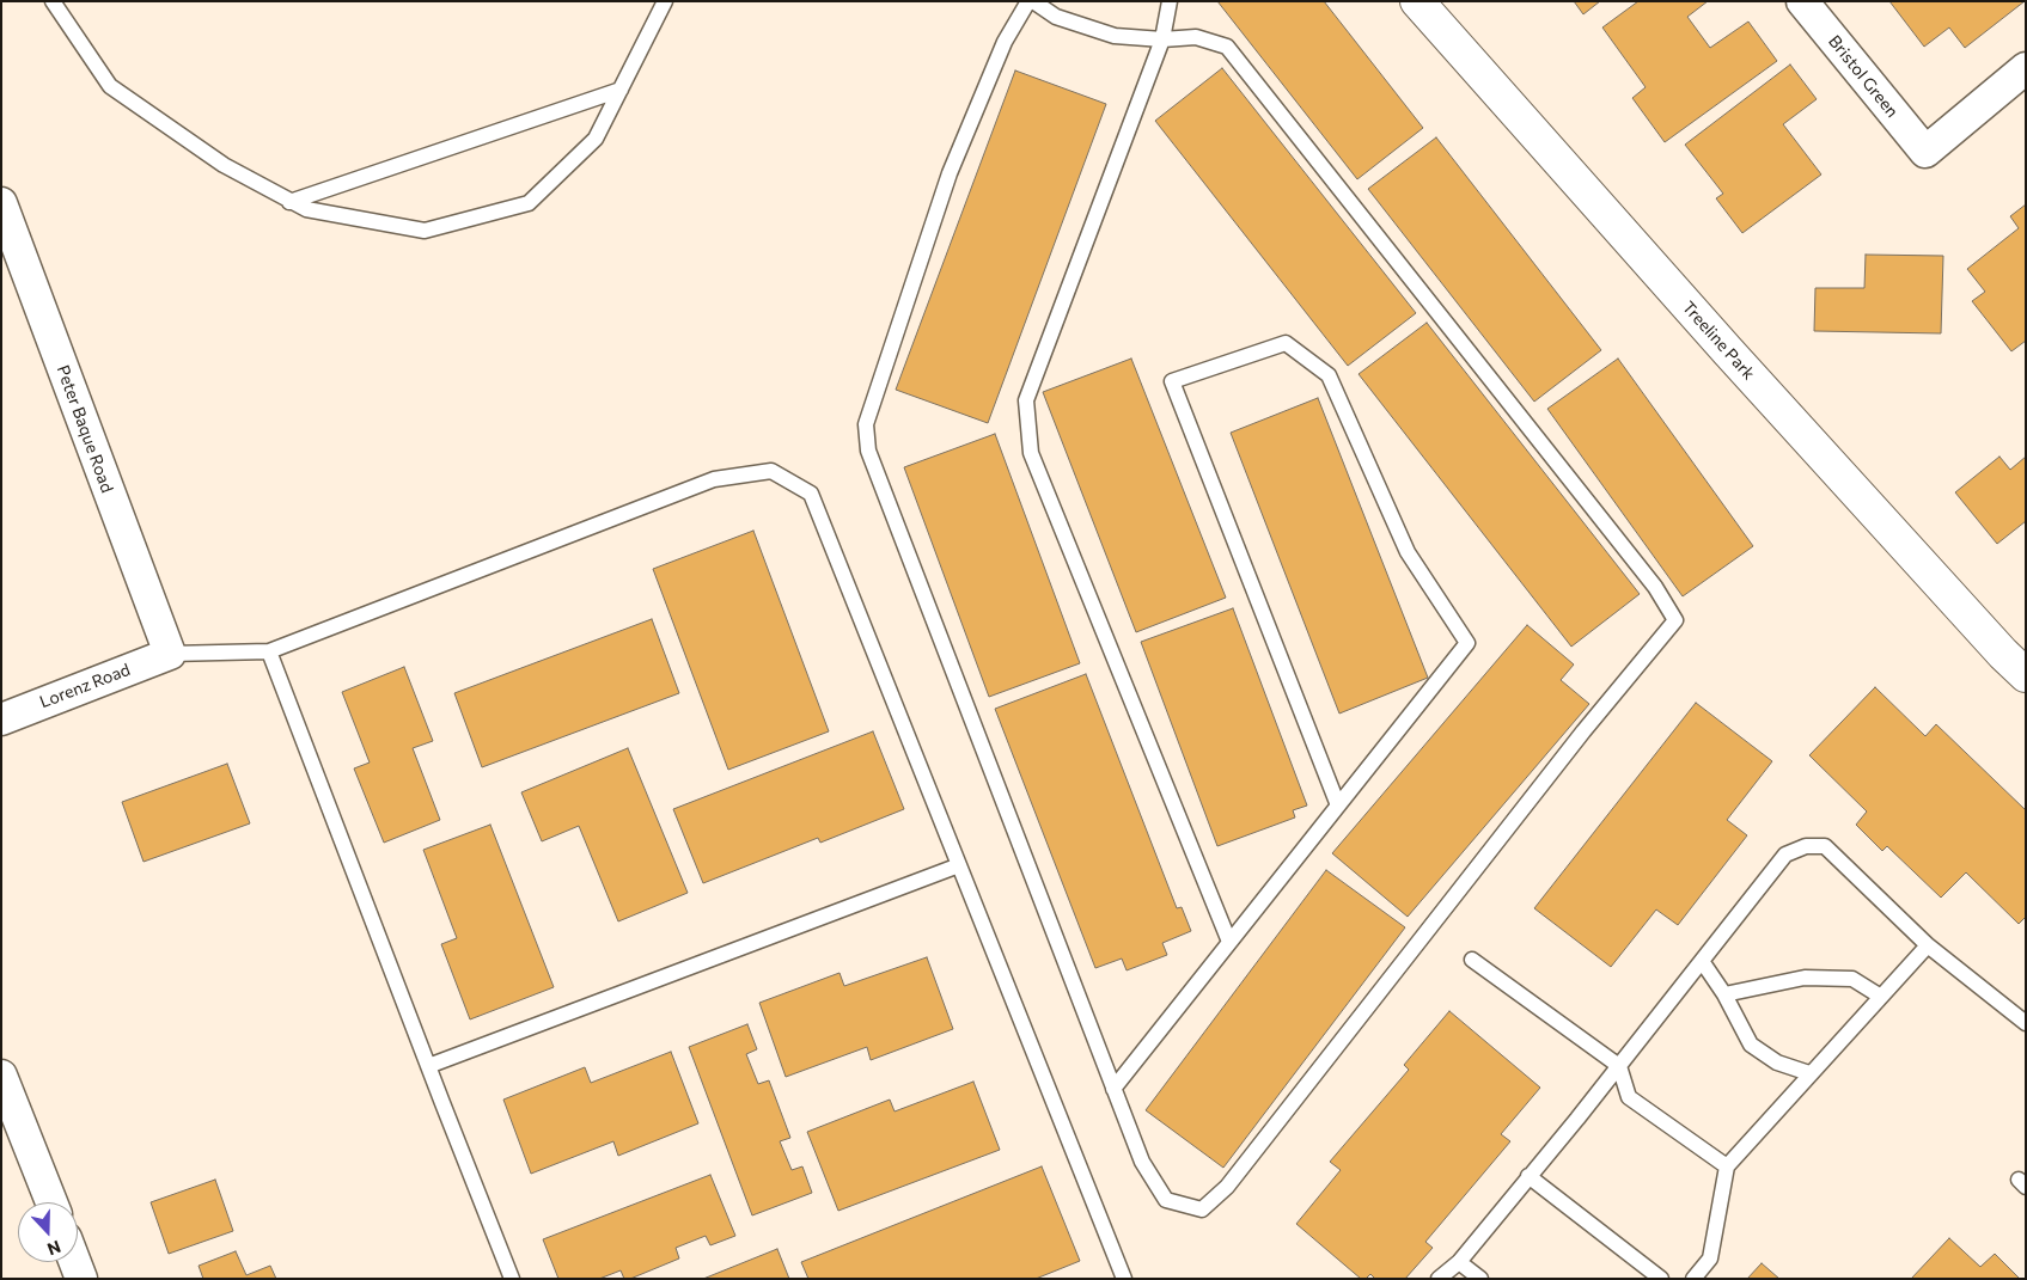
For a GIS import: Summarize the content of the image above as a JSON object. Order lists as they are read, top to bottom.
{
  "streets": {
    "street": [
      "Bristol Green",
      "Treeline Park",
      "Peter Baque Road",
      "Lorenz Road"
    ]
  },
  "crossings": [
    ["Peter Baque Road", "Lorenz Road"]
  ],
  "north": "bottom"
}
